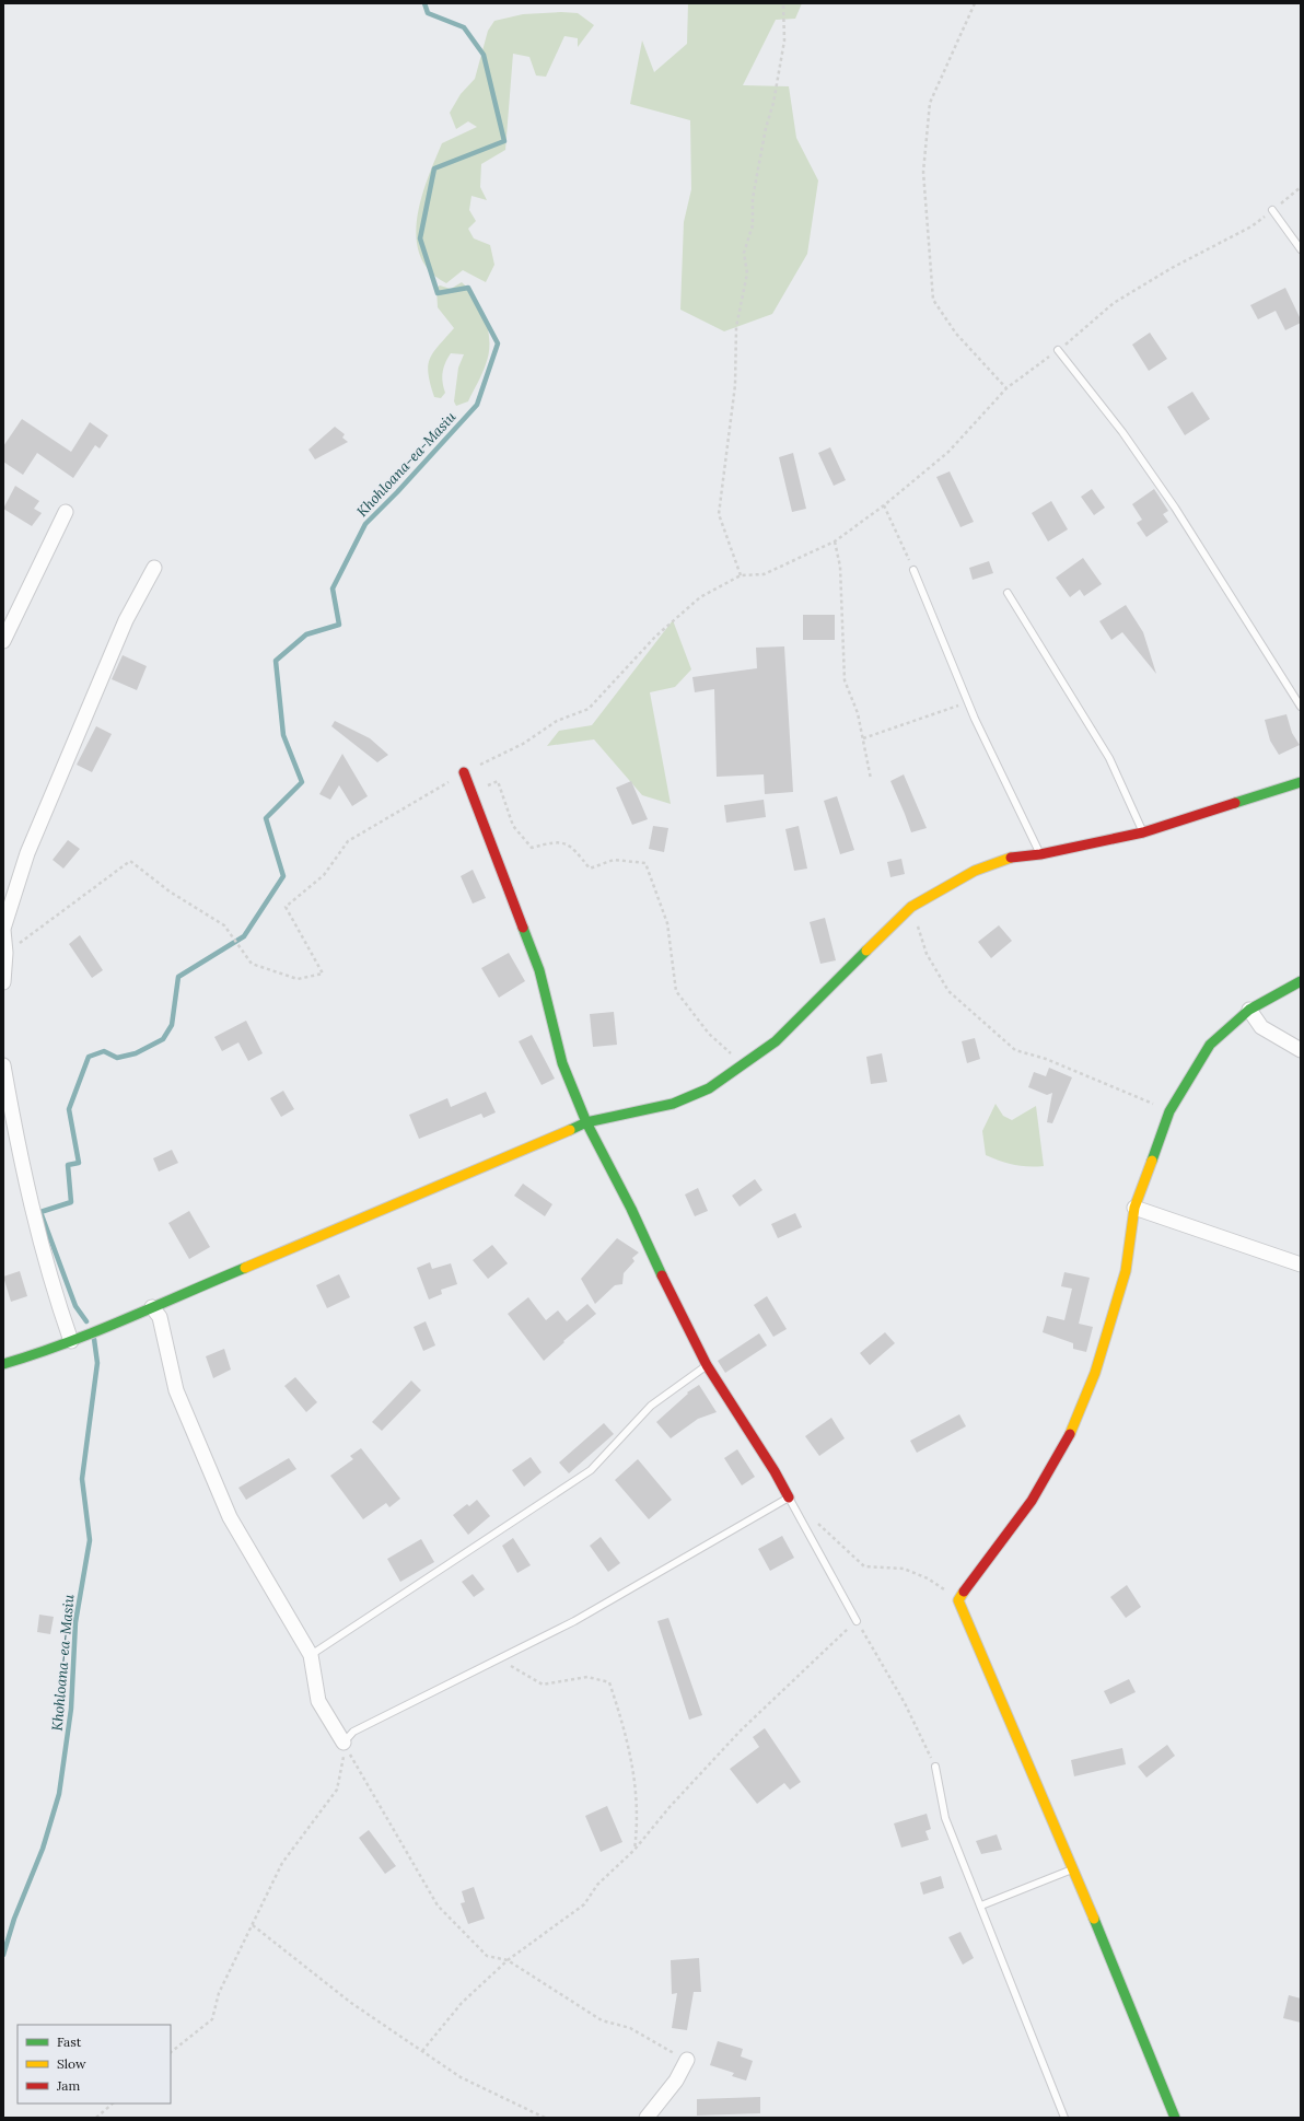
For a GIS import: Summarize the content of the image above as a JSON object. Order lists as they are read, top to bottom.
{
  "water": ["Khohloana-ea-Masiu"],
  "legend": ["Fast", "Slow", "Jam"]
}
